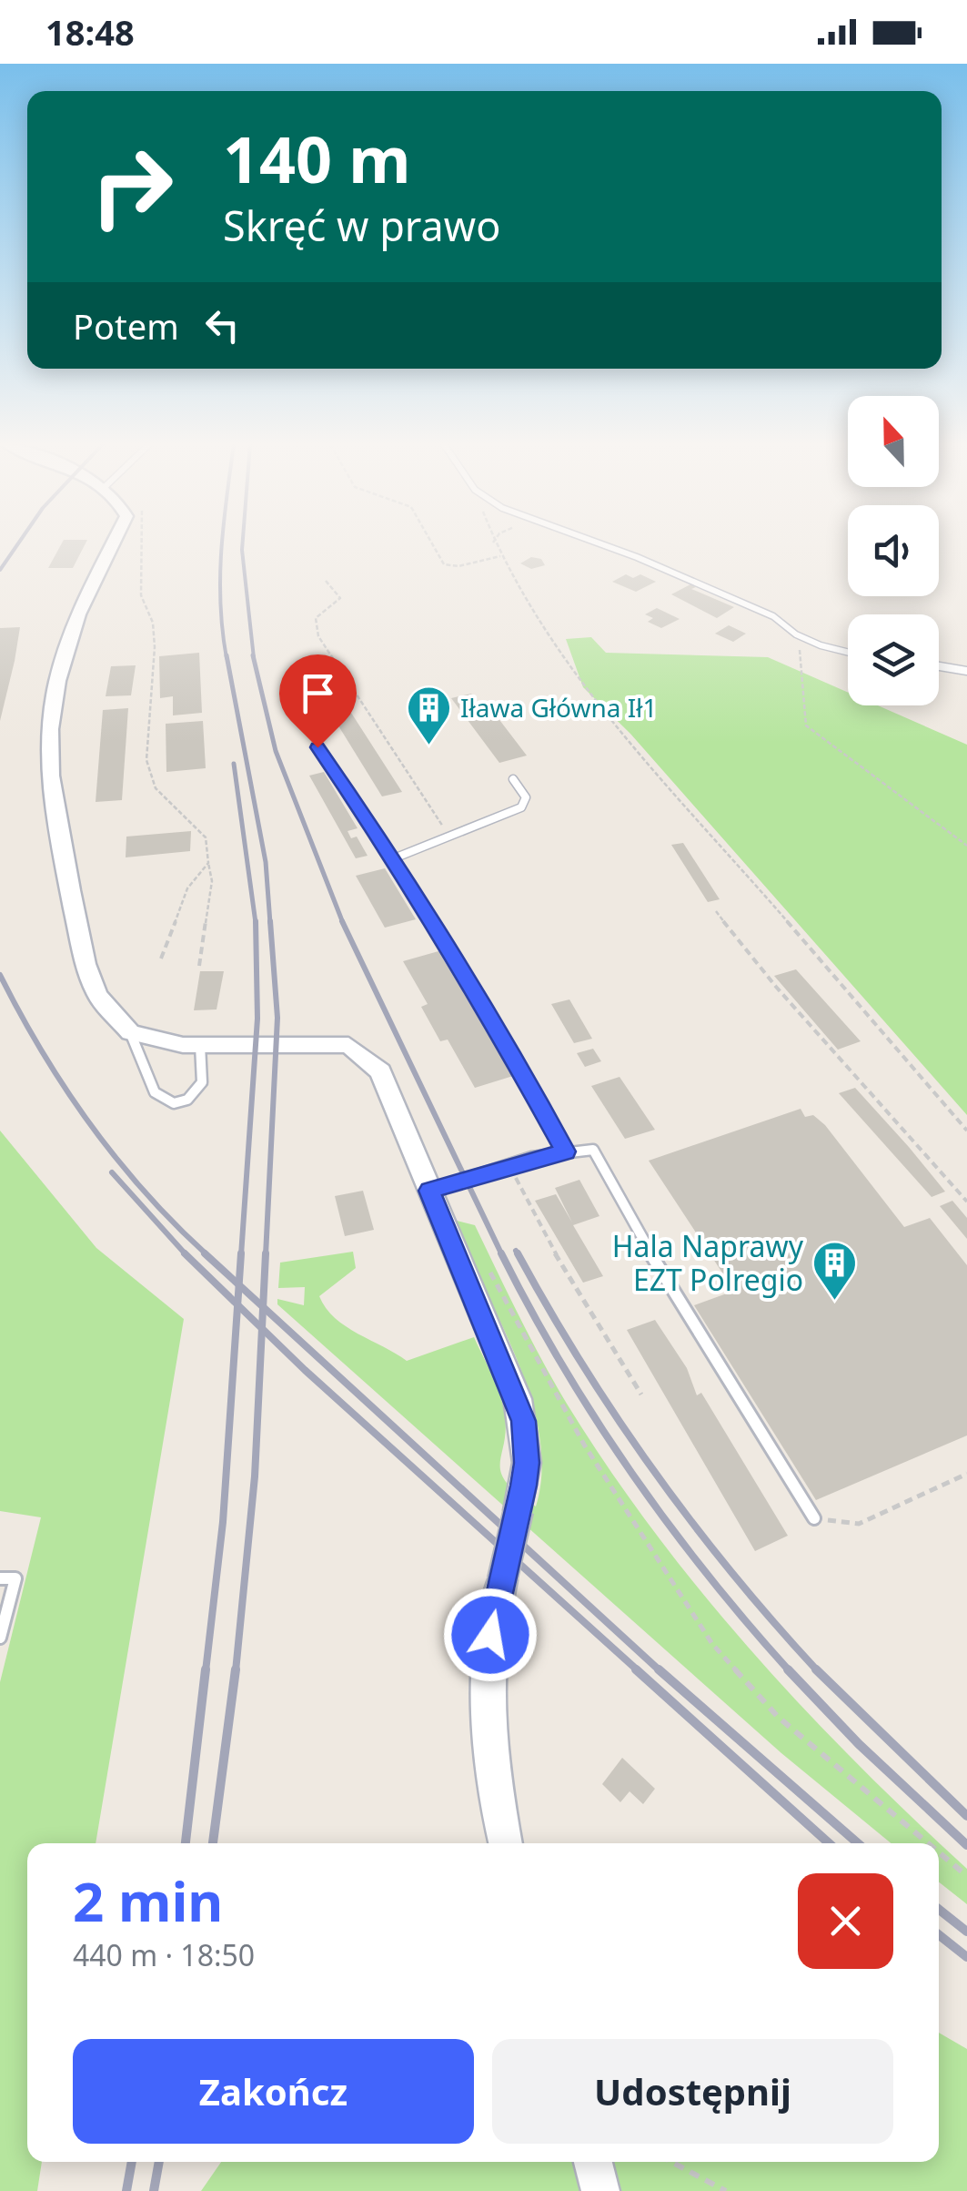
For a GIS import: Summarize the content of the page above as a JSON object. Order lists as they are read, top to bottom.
{
  "places": {
    "building": ["Iława Główna Ił1", "Hala Naprawy EZT Polregio"]
  },
  "north": "top",
  "page": {
    "status": "18:48",
    "turn": ["140 m", "Skręć w prawo"],
    "then": "Potem",
    "heading": ["2 min", "440 m · 18:50"],
    "buttons": ["Zakończ", "Udostępnij"]
  }
}
